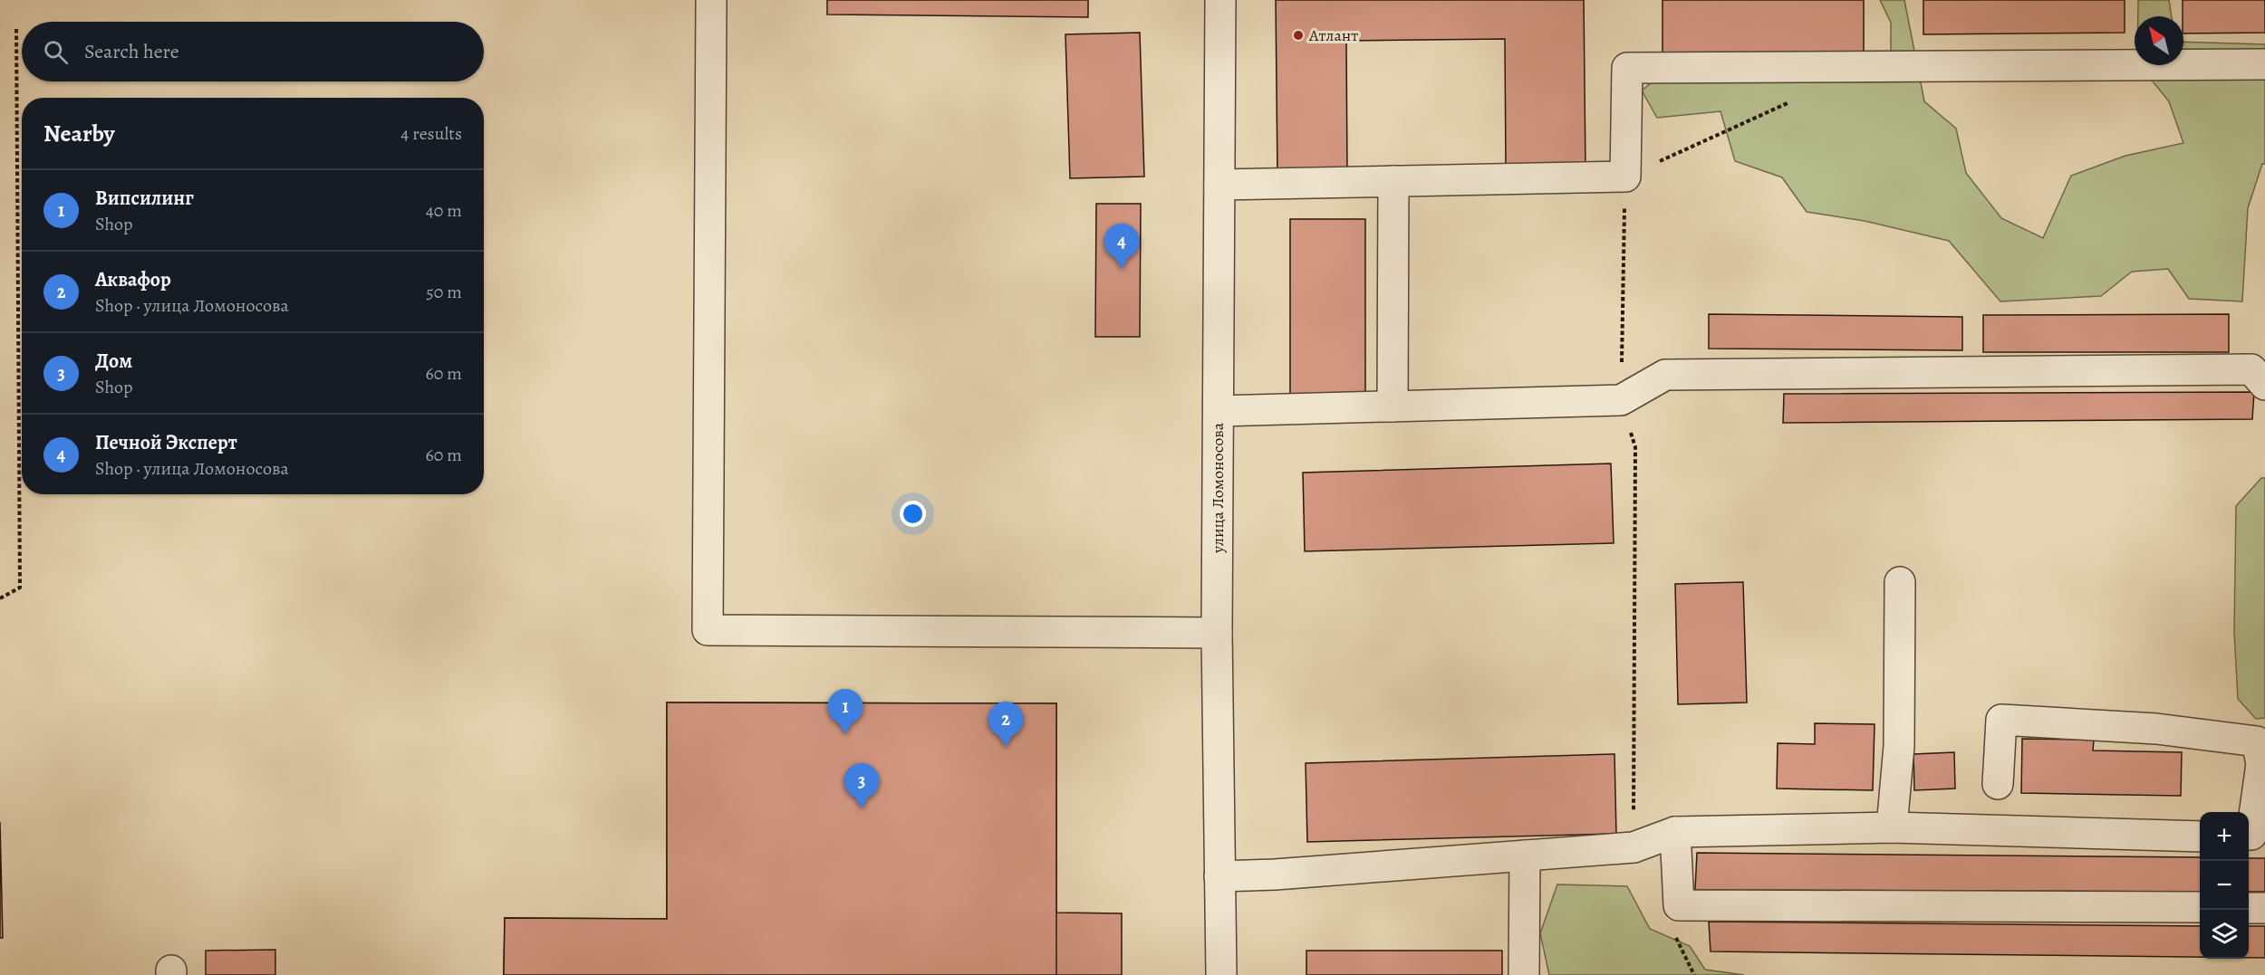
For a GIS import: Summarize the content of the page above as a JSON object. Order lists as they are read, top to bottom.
{
  "streets": {
    "street": ["улица Ломоносова"]
  },
  "places": ["Атлант"],
  "north": "top left",
  "page": {
    "search": "Search here",
    "heading": ["Nearby", "4 results"],
    "list": [
      {
        "mark": "1",
        "name": "Випсилинг",
        "note": "Shop",
        "value": "40 m"
      },
      {
        "mark": "2",
        "name": "Аквафор",
        "note": "Shop · улица Ломоносова",
        "value": "50 m"
      },
      {
        "mark": "3",
        "name": "Дом",
        "note": "Shop",
        "value": "60 m"
      },
      {
        "mark": "4",
        "name": "Печной Эксперт",
        "note": "Shop · улица Ломоносова",
        "value": "60 m"
      }
    ],
    "pins": [
      "4",
      "1",
      "2",
      "3"
    ],
    "map_buttons": ["+", "−"]
  }
}
